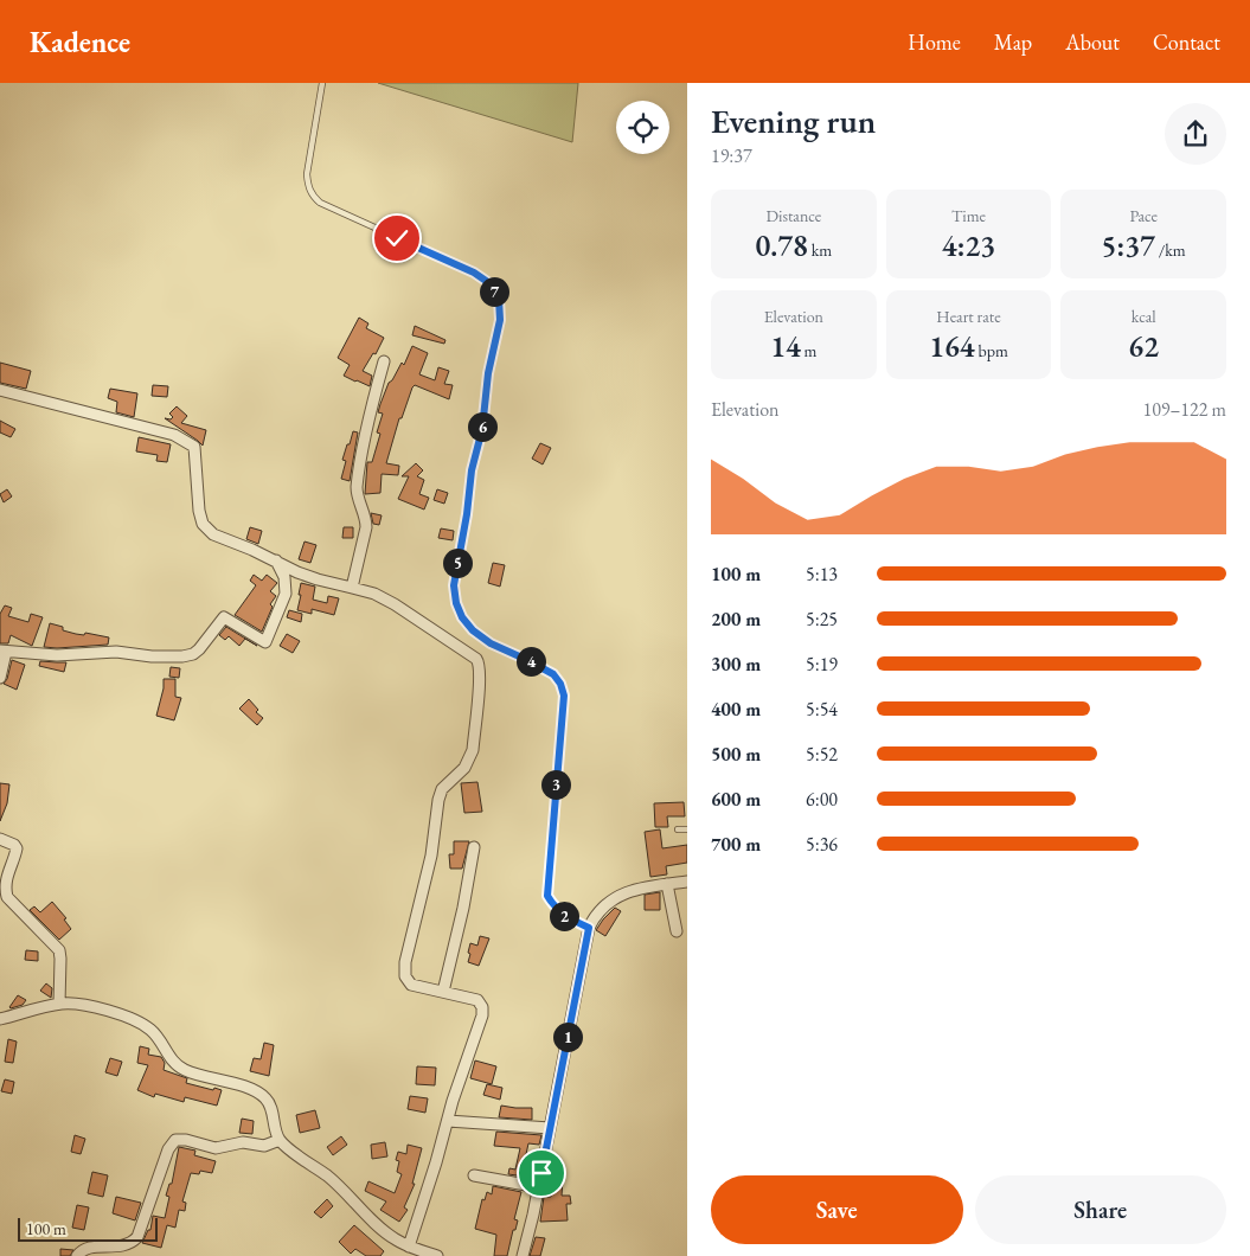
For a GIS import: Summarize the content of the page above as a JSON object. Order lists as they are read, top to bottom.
{
  "scale_bar": "100 m",
  "page": {
    "header": "Kadence",
    "nav": [
      "Home",
      "Map",
      "About",
      "Contact"
    ],
    "heading": ["Evening run", "19:37"],
    "stats": [
      ["Distance", "0.78 km"],
      ["Time", "4:23"],
      ["Pace", "5:37 /km"],
      ["Elevation", "14 m"],
      ["Heart rate", "164 bpm"],
      ["kcal", "62"]
    ],
    "pins": [
      "7",
      "6",
      "5",
      "4",
      "3",
      "2",
      "1"
    ],
    "chart": ["Elevation", "109–122 m"],
    "list": [
      {
        "name": "100 m",
        "note": "5:13"
      },
      {
        "name": "200 m",
        "note": "5:25"
      },
      {
        "name": "300 m",
        "note": "5:19"
      },
      {
        "name": "400 m",
        "note": "5:54"
      },
      {
        "name": "500 m",
        "note": "5:52"
      },
      {
        "name": "600 m",
        "note": "6:00"
      },
      {
        "name": "700 m",
        "note": "5:36"
      }
    ],
    "buttons": ["Save", "Share"],
    "scale": "100 m"
  }
}
